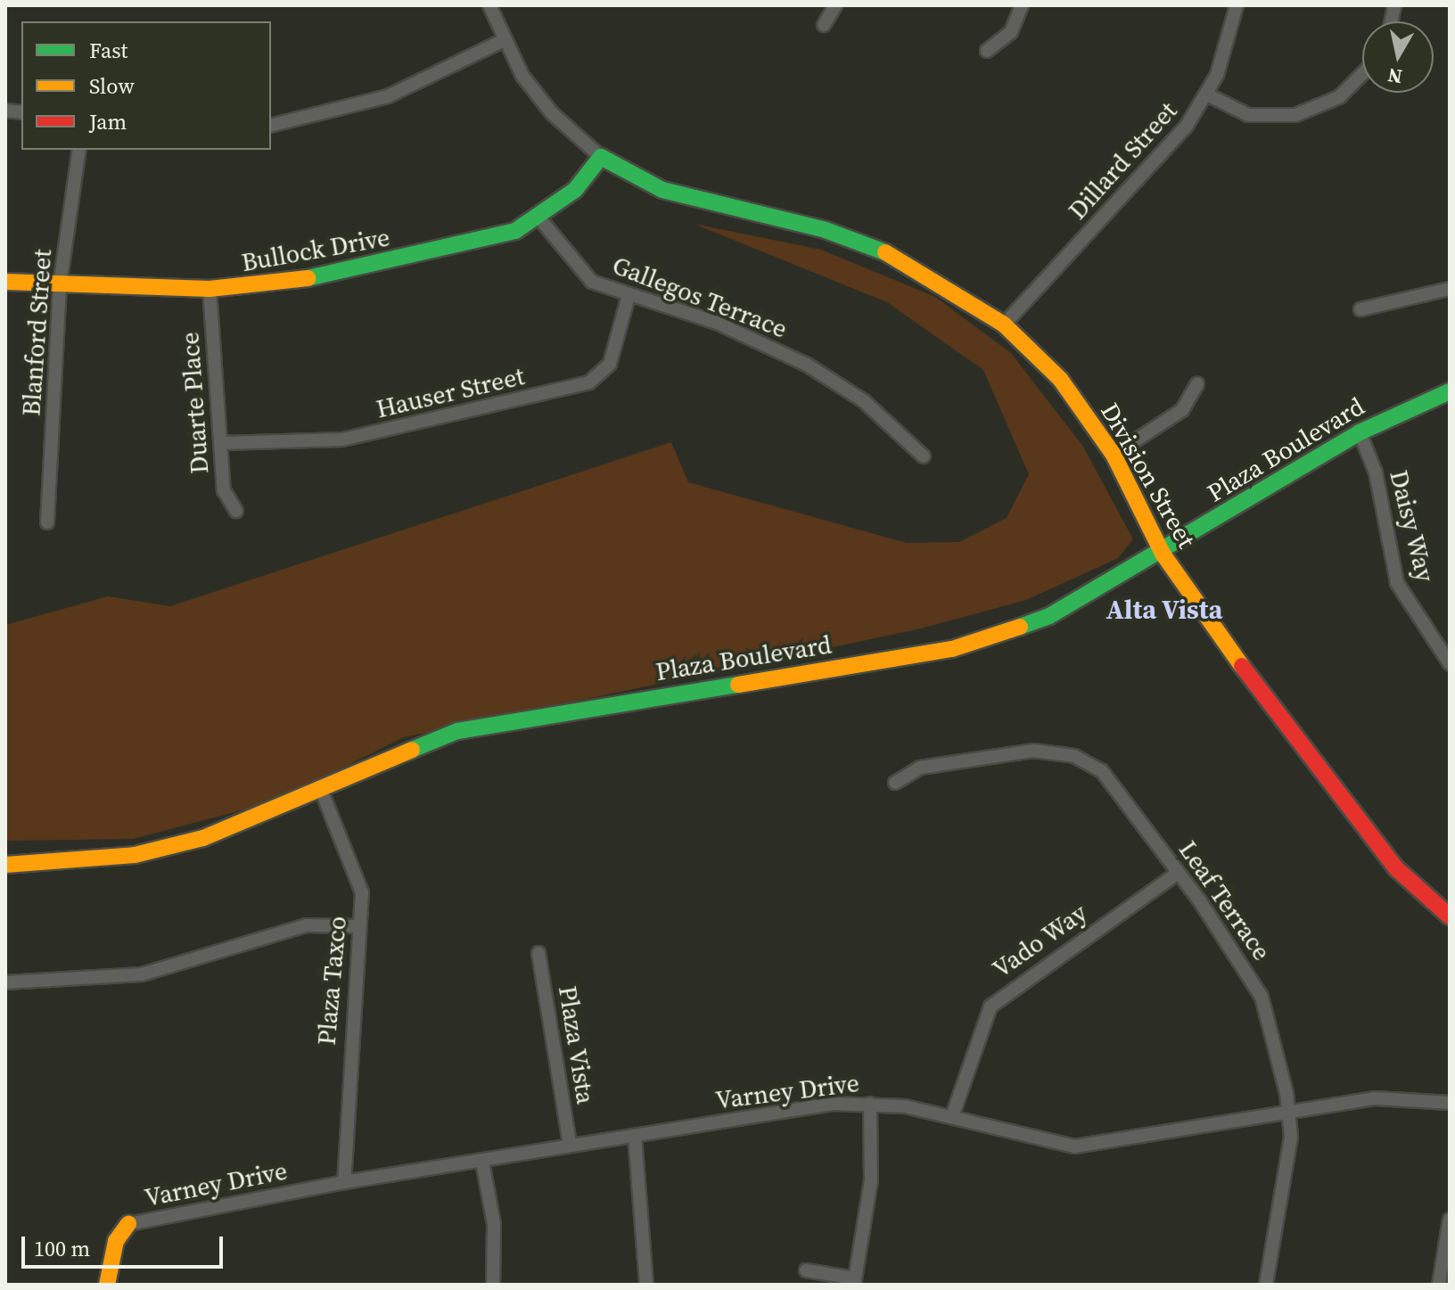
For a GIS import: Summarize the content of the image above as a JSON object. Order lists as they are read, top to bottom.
{
  "streets": {
    "main road": ["Bullock Drive", "Plaza Boulevard", "Division Street"],
    "street": [
      "Dillard Street",
      "Gallegos Terrace",
      "Blanford Street",
      "Hauser Street",
      "Duarte Place",
      "Daisy Way",
      "Leaf Terrace",
      "Vado Way",
      "Plaza Taxco",
      "Plaza Vista",
      "Varney Drive"
    ]
  },
  "crossings": [
    ["Dillard Street", "Division Street"],
    ["Bullock Drive", "Gallegos Terrace"],
    ["Bullock Drive", "Blanford Street"],
    ["Bullock Drive", "Duarte Place"],
    ["Bullock Drive", "Division Street"],
    ["Gallegos Terrace", "Hauser Street"],
    ["Hauser Street", "Duarte Place"],
    ["Plaza Boulevard", "Division Street"],
    ["Plaza Boulevard", "Daisy Way"],
    ["Plaza Boulevard", "Plaza Taxco"],
    ["Leaf Terrace", "Vado Way"],
    ["Leaf Terrace", "Varney Drive"],
    ["Vado Way", "Varney Drive"],
    ["Plaza Taxco", "Varney Drive"],
    ["Plaza Vista", "Varney Drive"]
  ],
  "districts": ["Alta Vista"],
  "legend": ["Fast", "Slow", "Jam"],
  "scale_bar": "100 m",
  "north": "bottom"
}
